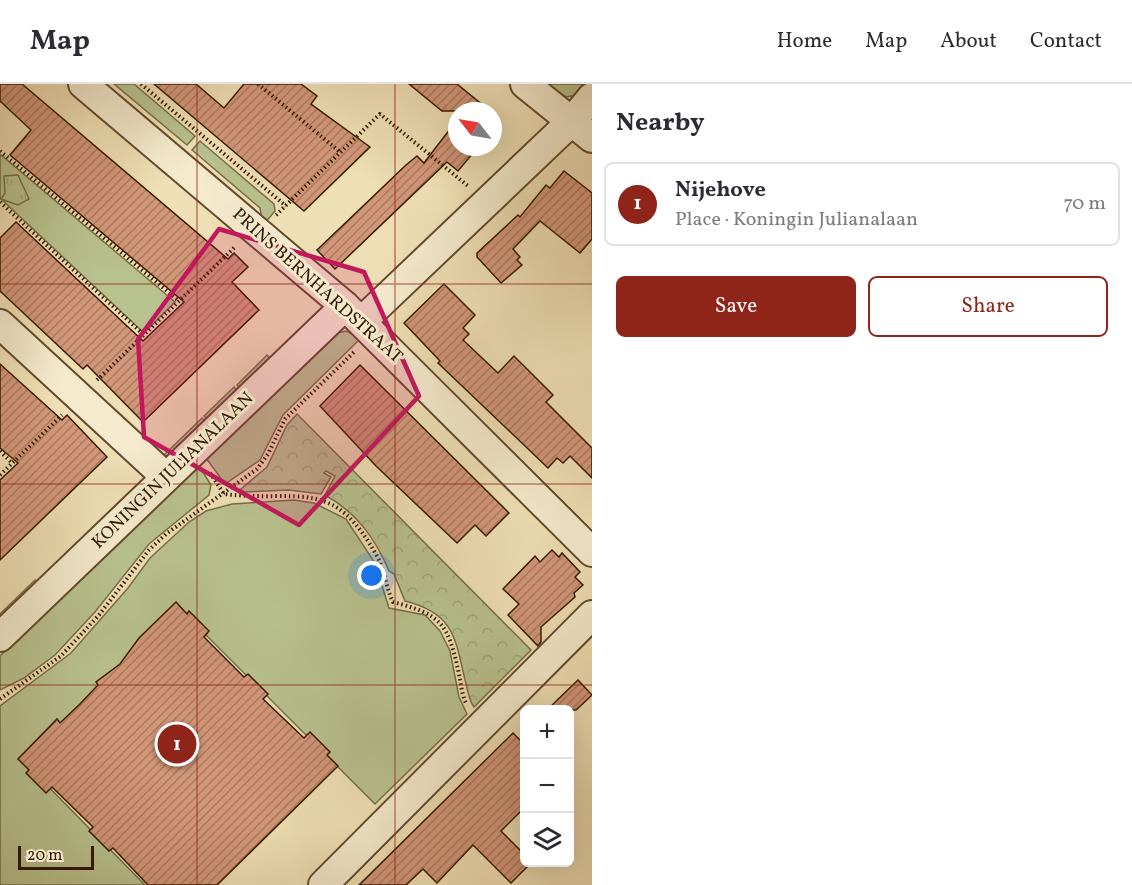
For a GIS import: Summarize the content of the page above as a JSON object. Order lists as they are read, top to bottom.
{
  "streets": {
    "street": ["PRINS BERNHARDSTRAAT", "KONINGIN JULIANALAAN"]
  },
  "crossings": [
    ["PRINS BERNHARDSTRAAT", "KONINGIN JULIANALAAN"]
  ],
  "scale_bar": "20 m",
  "north": "top left",
  "page": {
    "header": "Map",
    "nav": [
      "Home",
      "Map",
      "About",
      "Contact"
    ],
    "heading": "Nearby",
    "list": [
      {
        "mark": "1",
        "name": "Nijehove",
        "note": "Place · Koningin Julianalaan",
        "value": "70 m"
      }
    ],
    "buttons": ["Save", "Share"],
    "map_buttons": ["+", "−"],
    "pins": "1",
    "scale": "20 m"
  }
}
